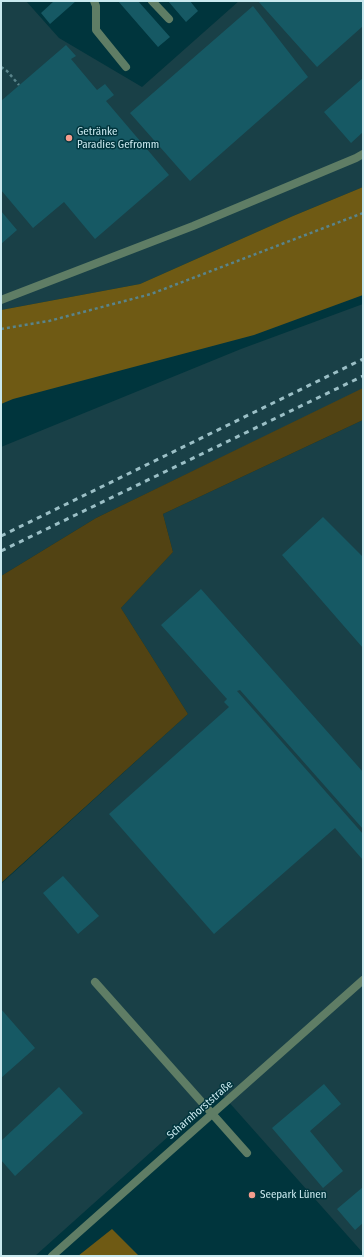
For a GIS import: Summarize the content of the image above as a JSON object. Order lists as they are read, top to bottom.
{
  "streets": {
    "street": ["Scharnhorststraße"]
  },
  "places": ["Getränke Paradies Gefromm", "Seepark Lünen"]
}
